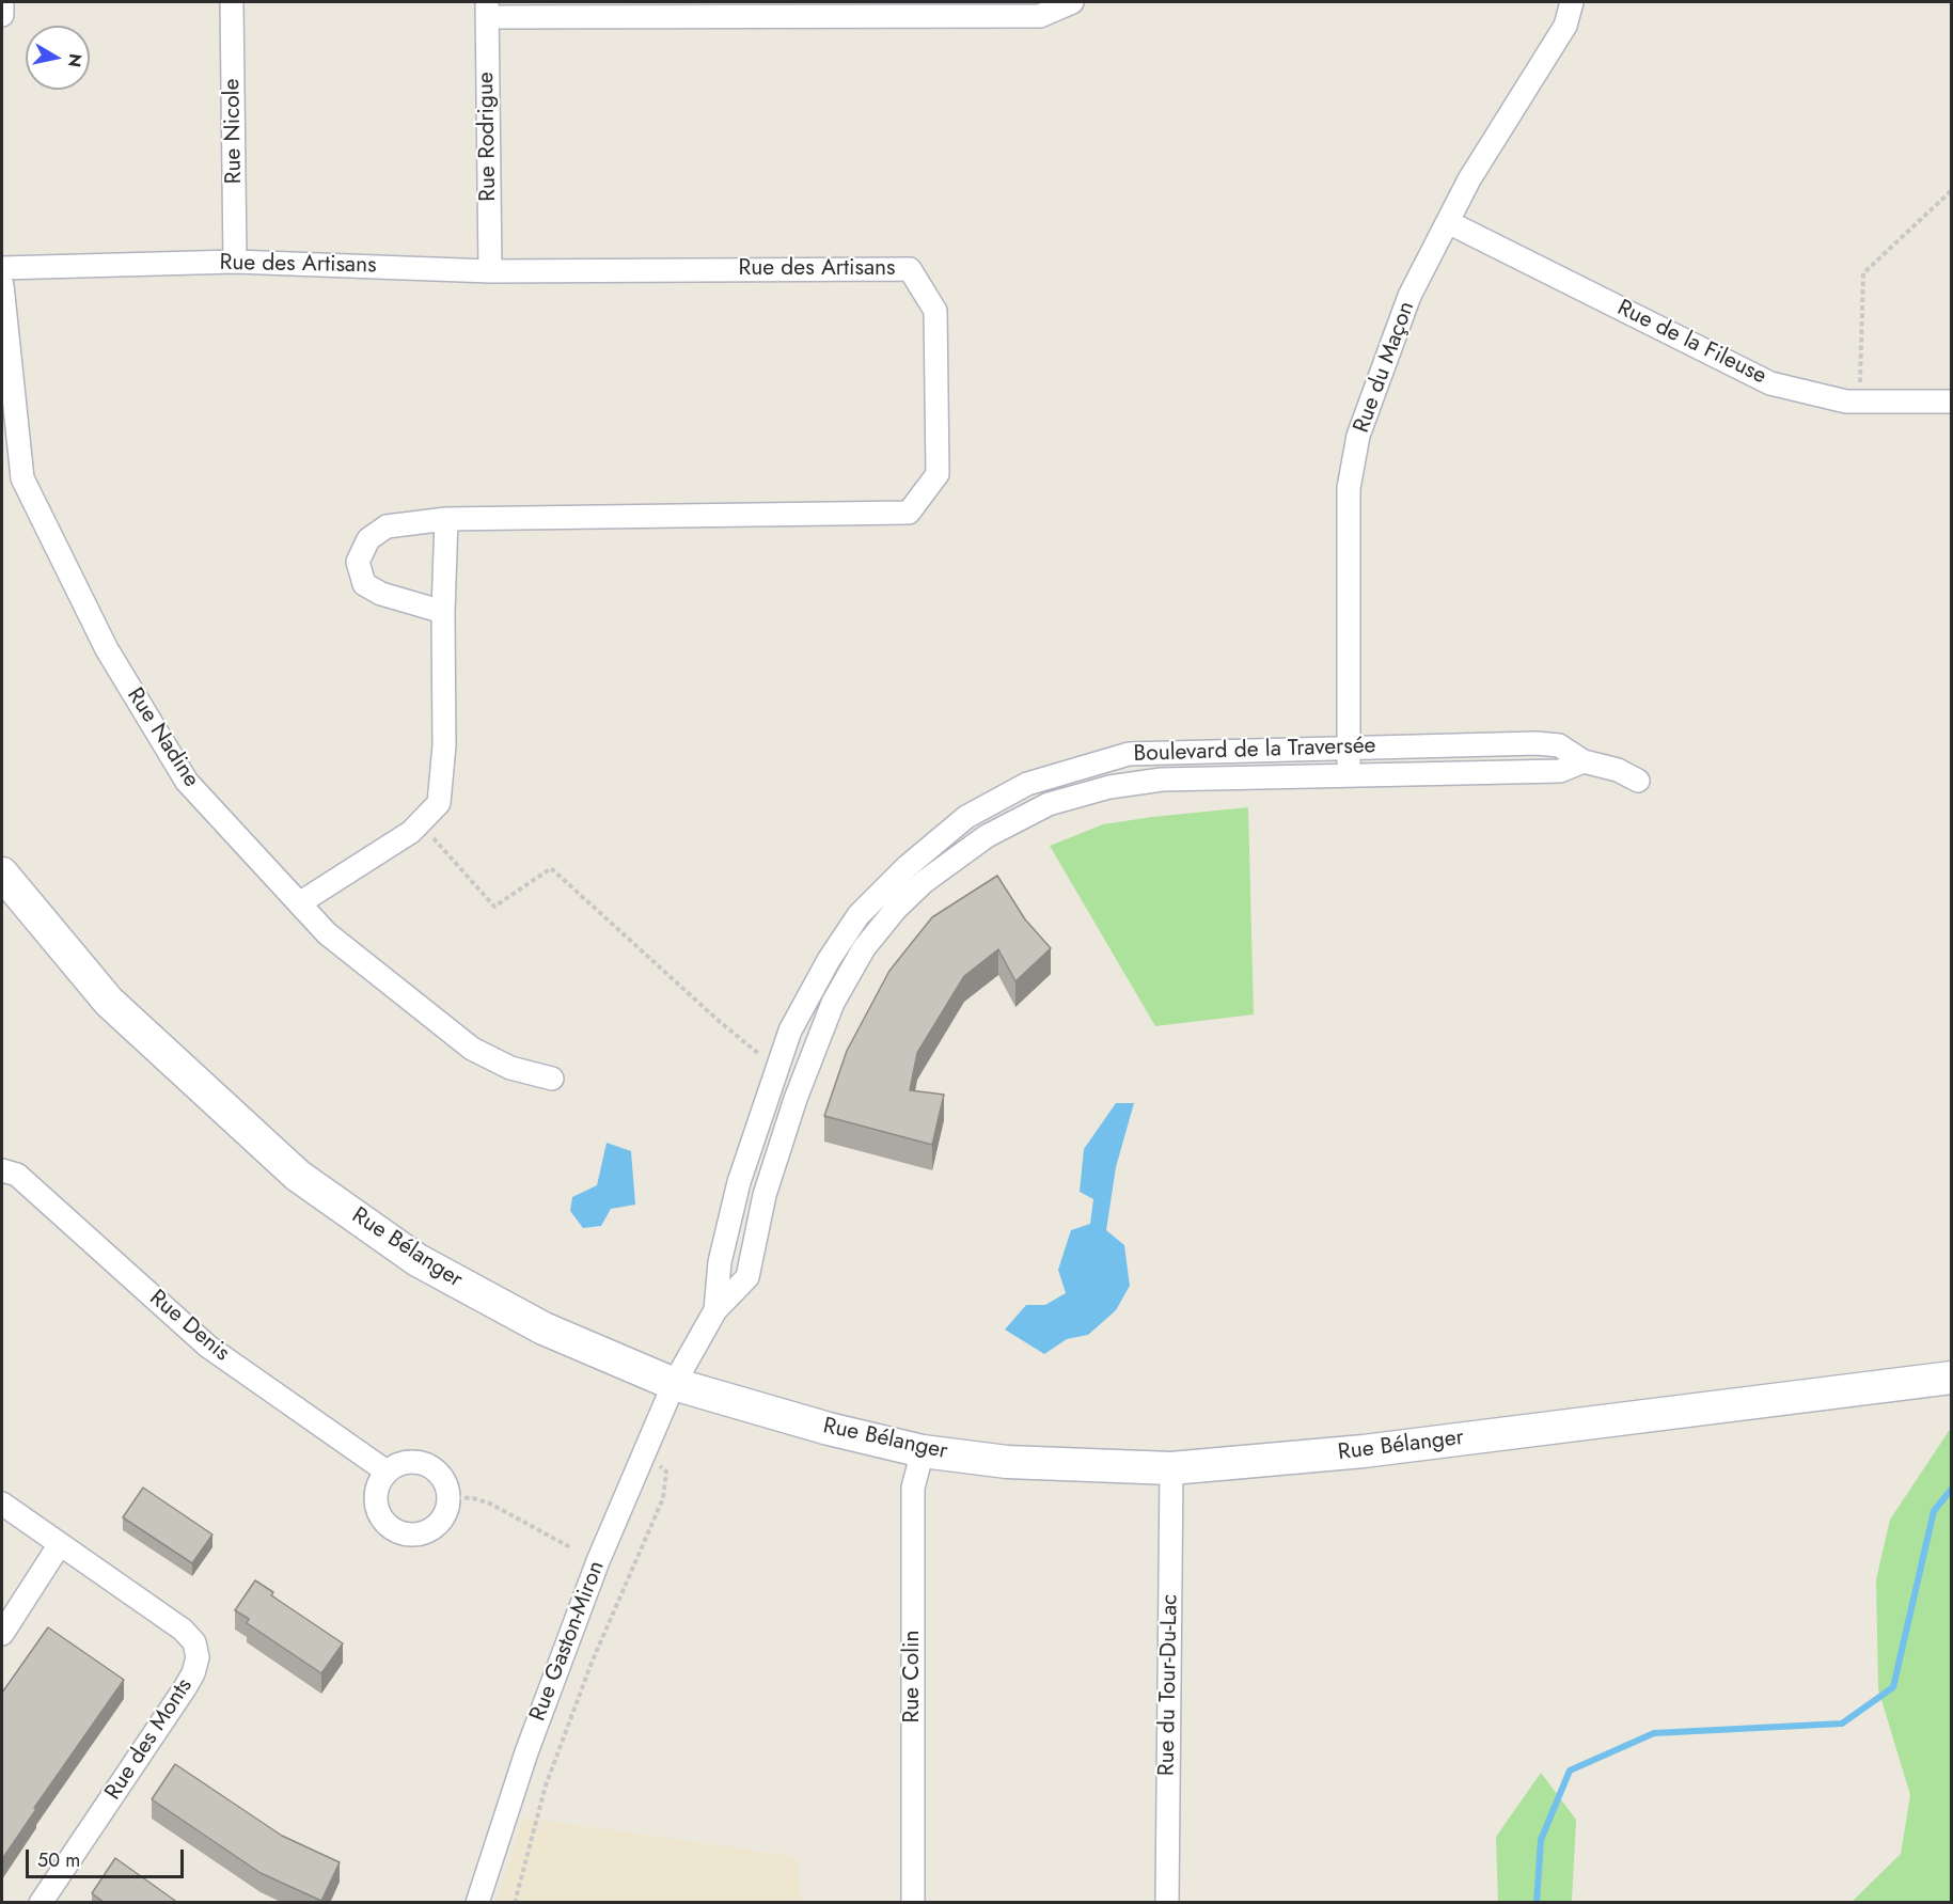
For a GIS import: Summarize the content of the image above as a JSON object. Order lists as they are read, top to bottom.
{
  "streets": {
    "street": [
      "Rue Nicole",
      "Rue Rodrigue",
      "Rue des Artisans",
      "Rue de la Fileuse",
      "Rue du Maçon",
      "Rue Nadine",
      "Boulevard de la Traversée",
      "Rue Bélanger",
      "Rue Denis",
      "Rue Gaston-Miron",
      "Rue Colin",
      "Rue du Tour-Du-Lac",
      "Rue des Monts"
    ]
  },
  "crossings": [
    ["Rue Nicole", "Rue des Artisans"],
    ["Rue Rodrigue", "Rue des Artisans"],
    ["Rue de la Fileuse", "Rue du Maçon"],
    ["Rue du Maçon", "Boulevard de la Traversée"],
    ["Boulevard de la Traversée", "Rue Bélanger"],
    ["Boulevard de la Traversée", "Rue Gaston-Miron"],
    ["Rue Bélanger", "Rue Gaston-Miron"],
    ["Rue Bélanger", "Rue Colin"],
    ["Rue Bélanger", "Rue du Tour-Du-Lac"]
  ],
  "scale_bar": "50 m",
  "north": "right"
}
